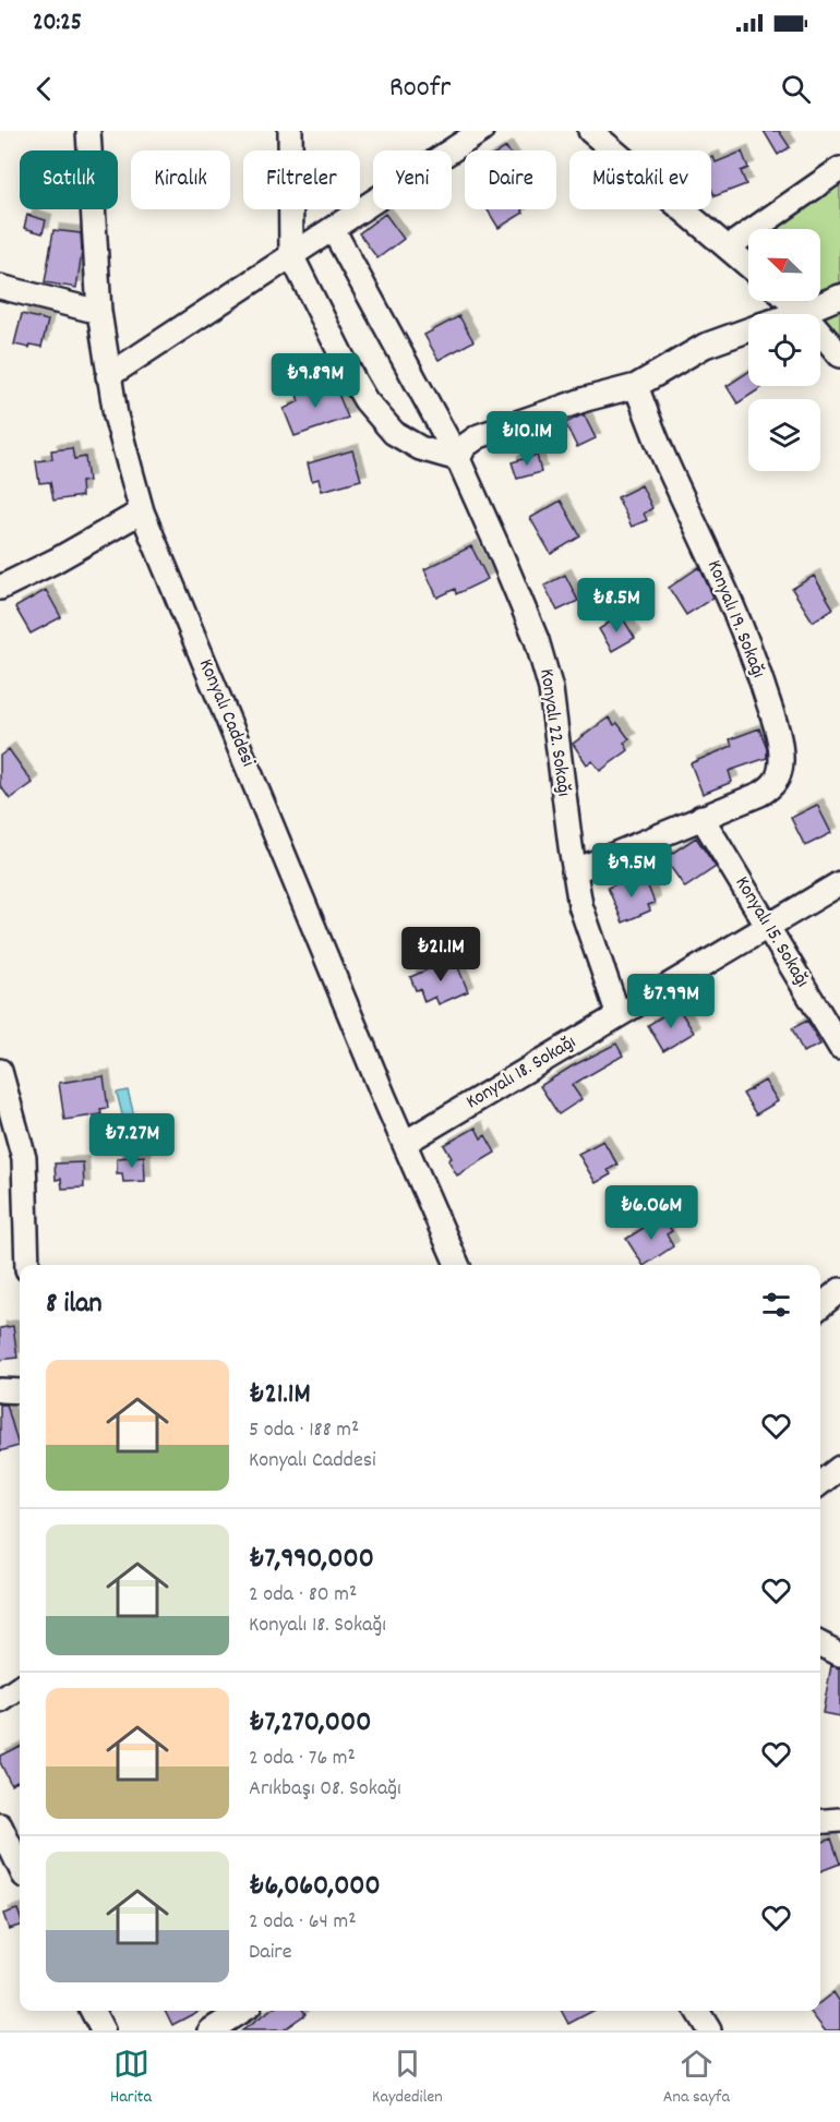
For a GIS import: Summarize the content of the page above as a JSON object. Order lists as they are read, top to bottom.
{
  "streets": {
    "street": [
      "Konyalı 19. Sokağı",
      "Konyalı Caddesi",
      "Konyalı 22. Sokağı",
      "Konyalı 15. Sokağı",
      "Konyalı 18. Sokağı"
    ]
  },
  "crossings": [
    ["Konyalı 19. Sokağı", "Konyalı 15. Sokağı"],
    ["Konyalı Caddesi", "Konyalı 18. Sokağı"],
    ["Konyalı 22. Sokağı", "Konyalı 18. Sokağı"],
    ["Konyalı 15. Sokağı", "Konyalı 18. Sokağı"]
  ],
  "north": "top left",
  "page": {
    "status": "20:25",
    "header": "Roofr",
    "chip": [
      "Satılık",
      "Kiralık",
      "Filtreler",
      "Yeni",
      "Daire",
      "Müstakil ev"
    ],
    "price": [
      "₺9.89M",
      "₺10.1M",
      "₺8.5M",
      "₺9.5M",
      "₺21.1M",
      "₺7.99M",
      "₺7.27M",
      "₺6.06M"
    ],
    "heading": "8 ilan",
    "list": [
      {
        "name": "₺21.1M",
        "note": "5 oda · 188 m² · Konyalı Caddesi"
      },
      {
        "name": "₺7,990,000",
        "note": "2 oda · 80 m² · Konyalı 18. Sokağı"
      },
      {
        "name": "₺7,270,000",
        "note": "2 oda · 76 m² · Arıkbaşı 08. Sokağı"
      },
      {
        "name": "₺6,060,000",
        "note": "2 oda · 64 m² · Daire"
      }
    ],
    "tabs": ["Harita", "Kaydedilen", "Ana sayfa"]
  }
}
